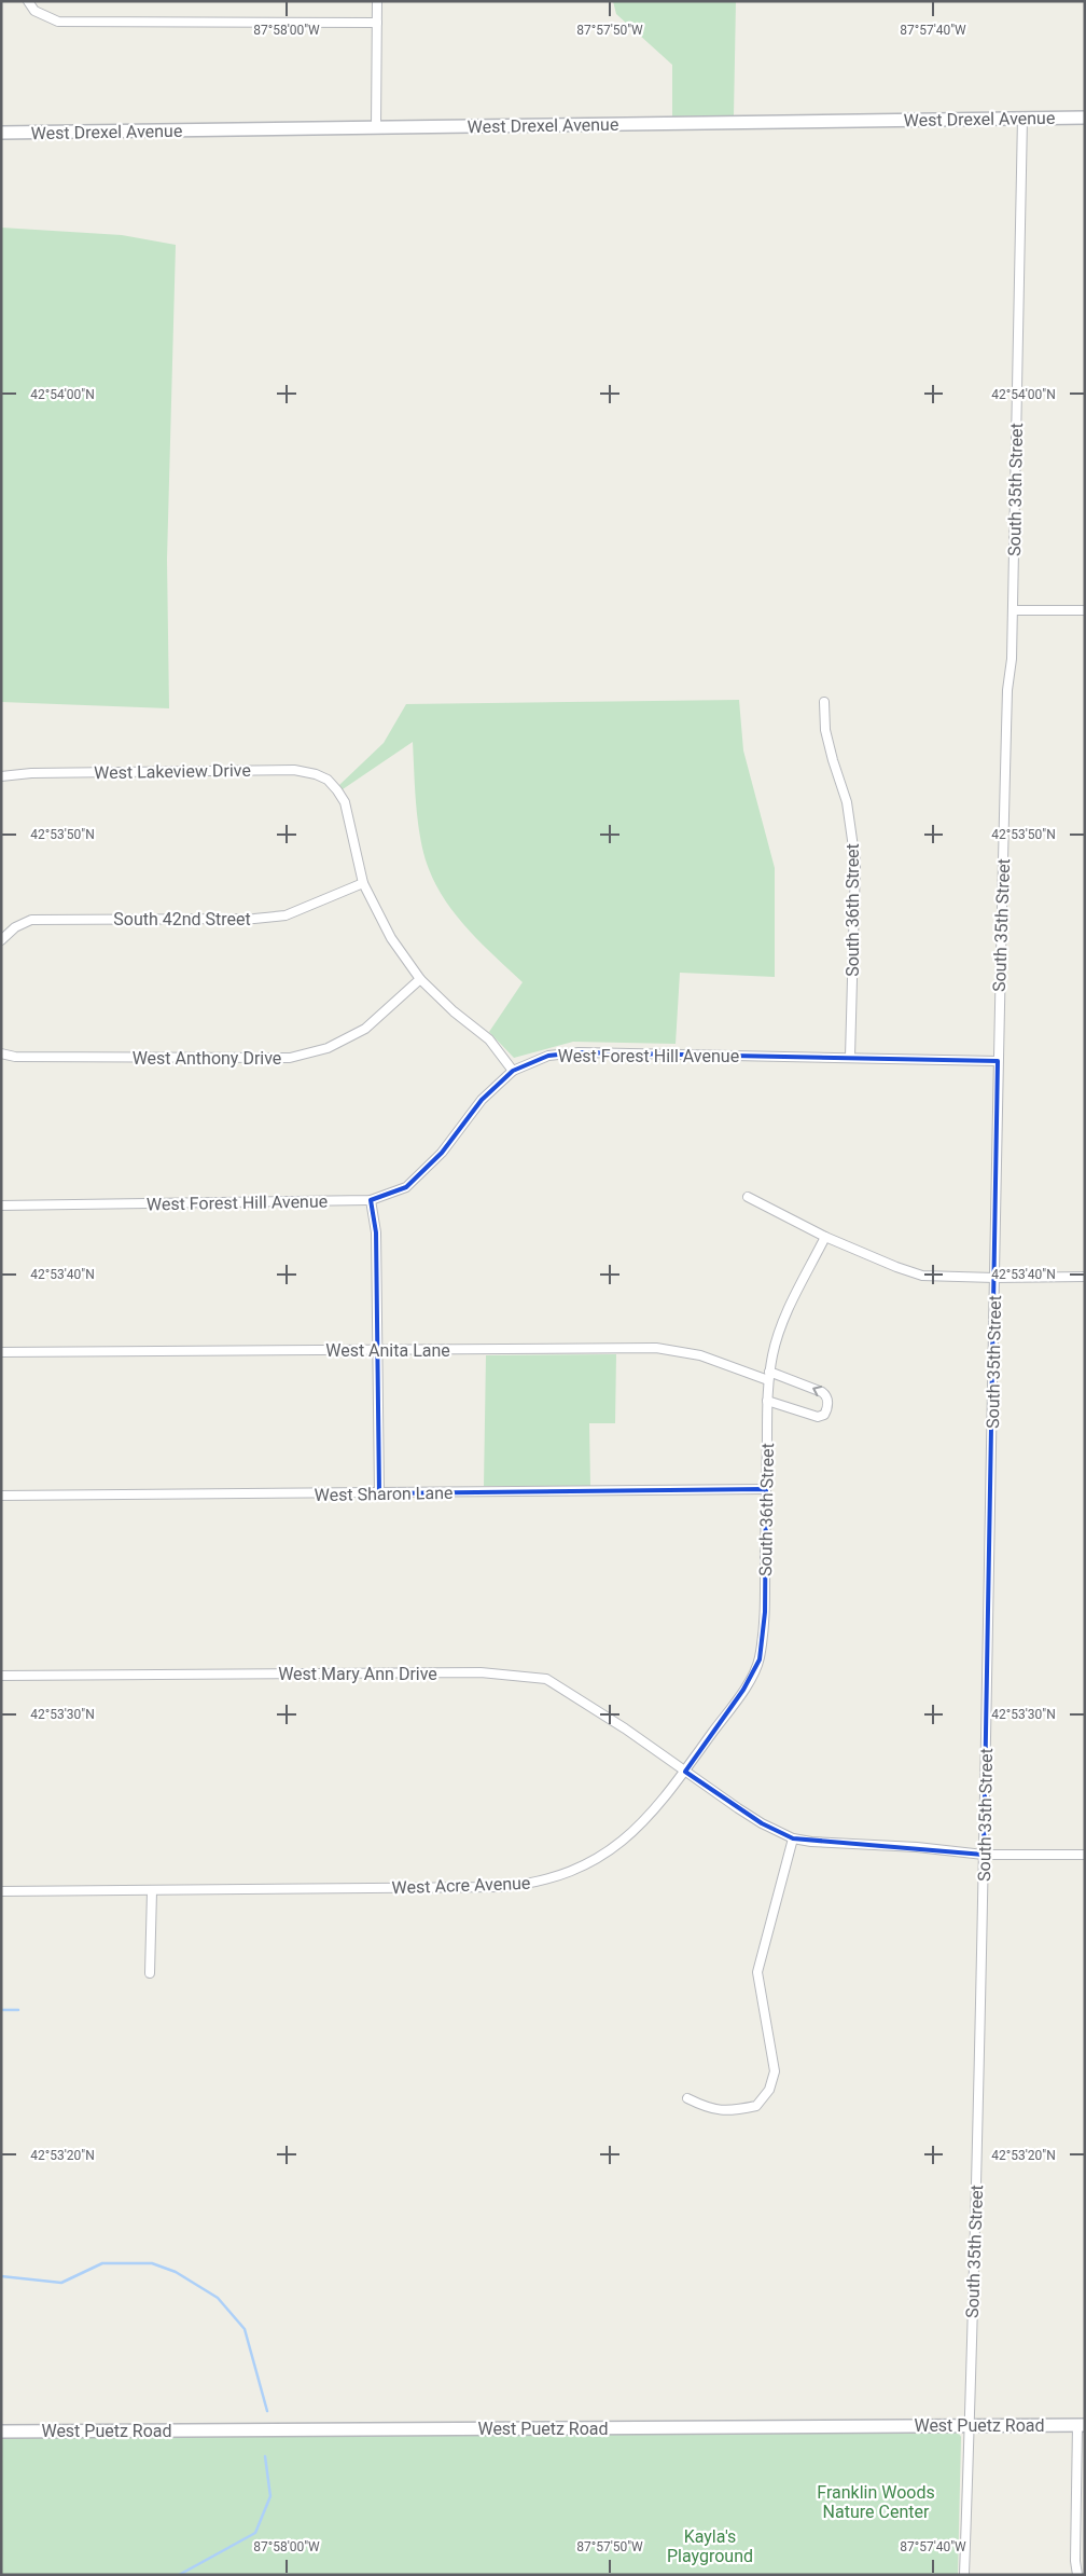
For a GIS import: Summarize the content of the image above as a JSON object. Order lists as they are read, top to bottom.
{
  "streets": {
    "street": [
      "West Drexel Avenue",
      "South 35th Street",
      "West Lakeview Drive",
      "South 36th Street",
      "South 42nd Street",
      "West Forest Hill Avenue",
      "West Anthony Drive",
      "West Anita Lane",
      "West Sharon Lane",
      "West Mary Ann Drive",
      "West Acre Avenue",
      "West Puetz Road"
    ]
  },
  "crossings": [
    ["West Drexel Avenue", "South 35th Street"],
    ["South 35th Street", "West Forest Hill Avenue"],
    ["South 35th Street", "West Puetz Road"],
    ["West Lakeview Drive", "South 42nd Street"],
    ["South 36th Street", "West Forest Hill Avenue"],
    ["South 36th Street", "West Anita Lane"],
    ["South 36th Street", "West Sharon Lane"],
    ["South 36th Street", "West Mary Ann Drive"],
    ["South 36th Street", "West Acre Avenue"],
    ["West Mary Ann Drive", "West Acre Avenue"]
  ],
  "parks": ["Franklin Woods Nature Center", "Kayla's Playground"],
  "coordinates": [
    "87°58'00\"W",
    "87°57'50\"W",
    "87°57'40\"W",
    "42°54'00\"N",
    "42°53'50\"N",
    "42°53'40\"N",
    "42°53'30\"N",
    "42°53'20\"N"
  ]
}
